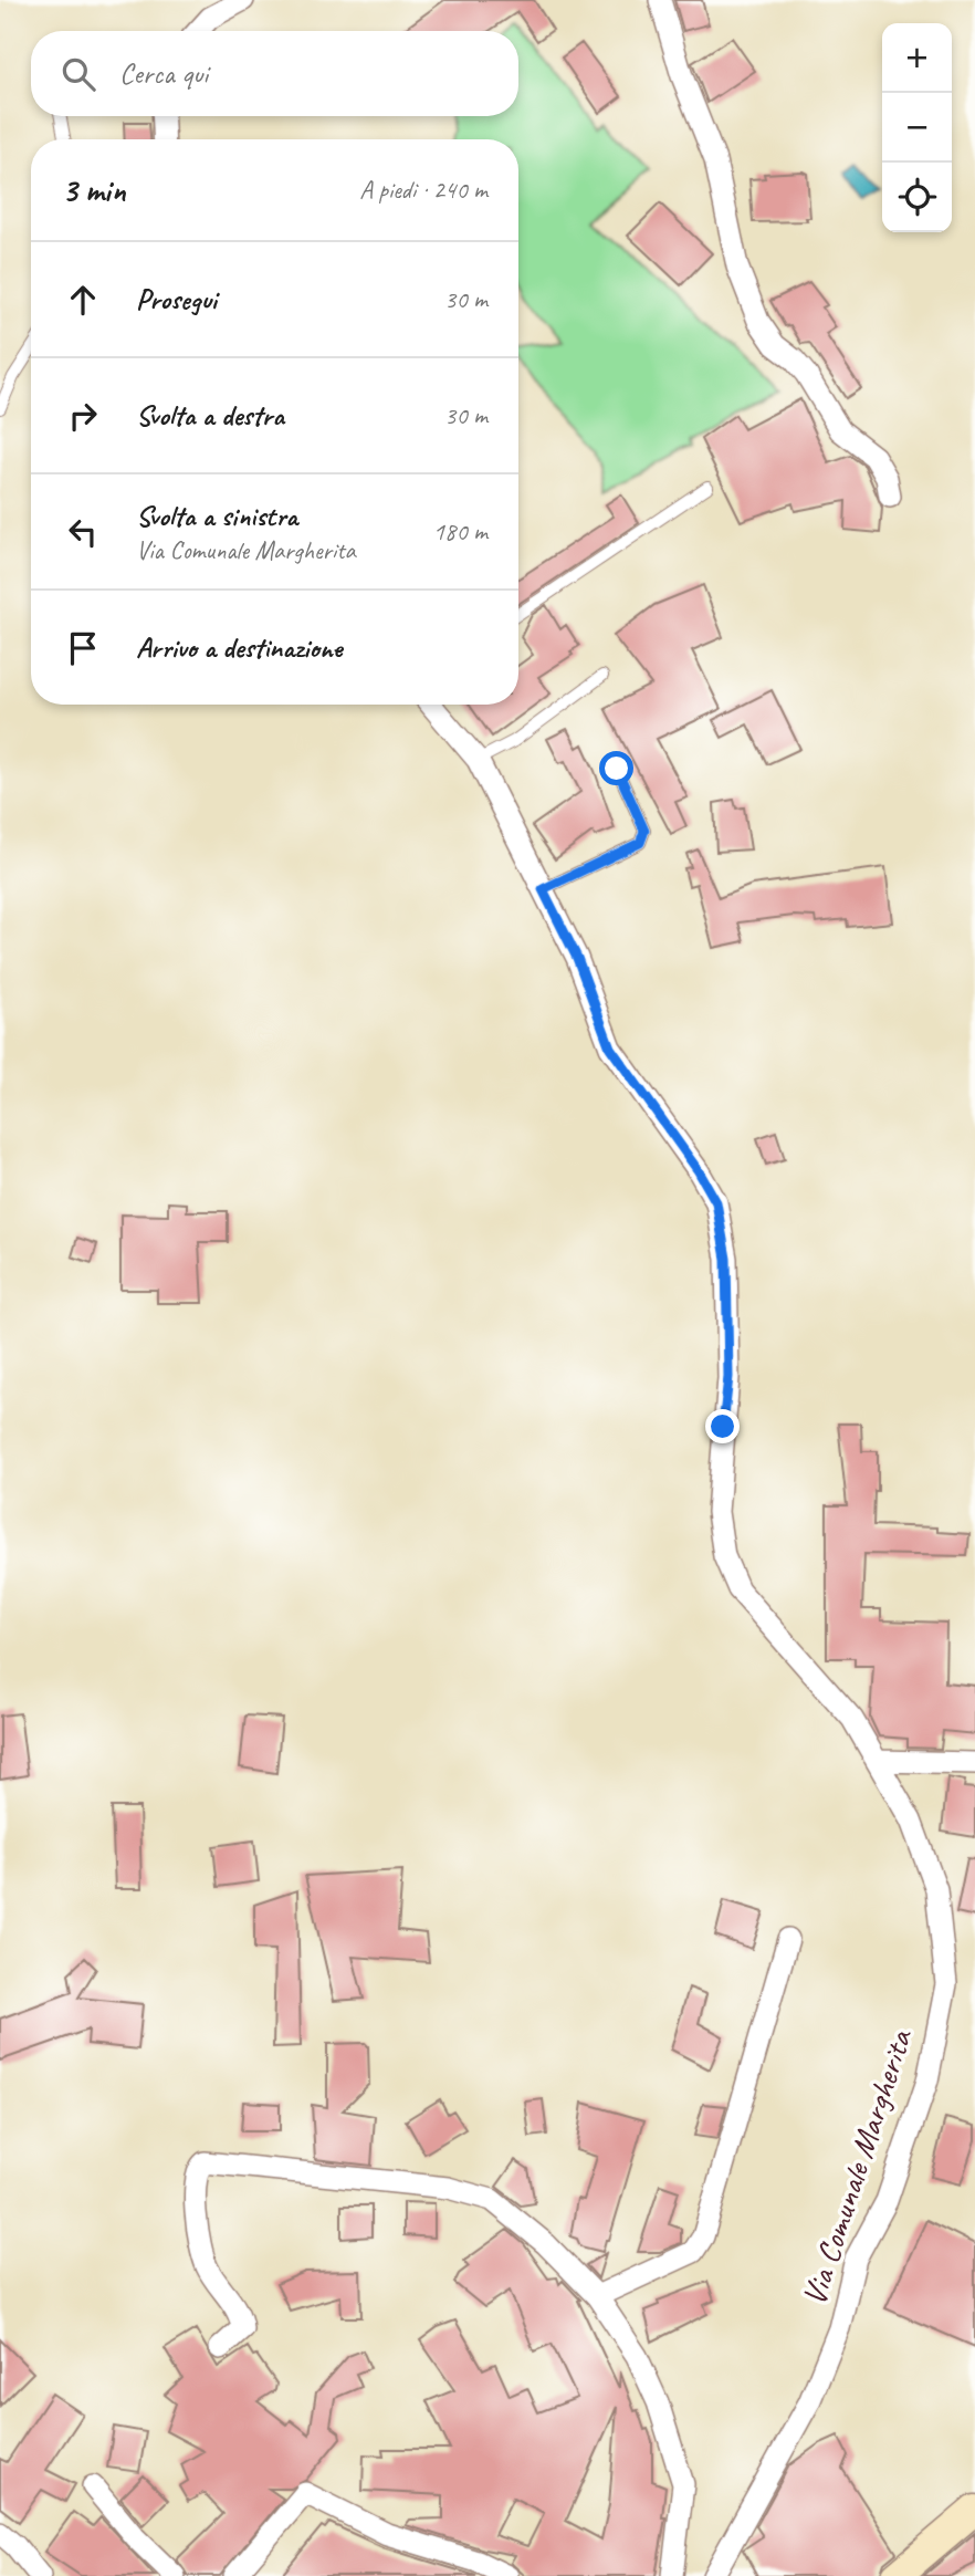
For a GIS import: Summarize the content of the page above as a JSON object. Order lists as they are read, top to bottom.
{
  "streets": {
    "street": ["Via Comunale Margherita"]
  },
  "page": {
    "map_buttons": ["+", "−"],
    "search": "Cerca qui",
    "heading": ["3 min", "A piedi · 240 m"],
    "list": [
      ["Prosegui", "30 m"],
      ["Svolta a destra", "30 m"],
      ["Svolta a sinistra", "Via Comunale Margherita", "180 m"],
      "Arrivo a destinazione"
    ]
  }
}
